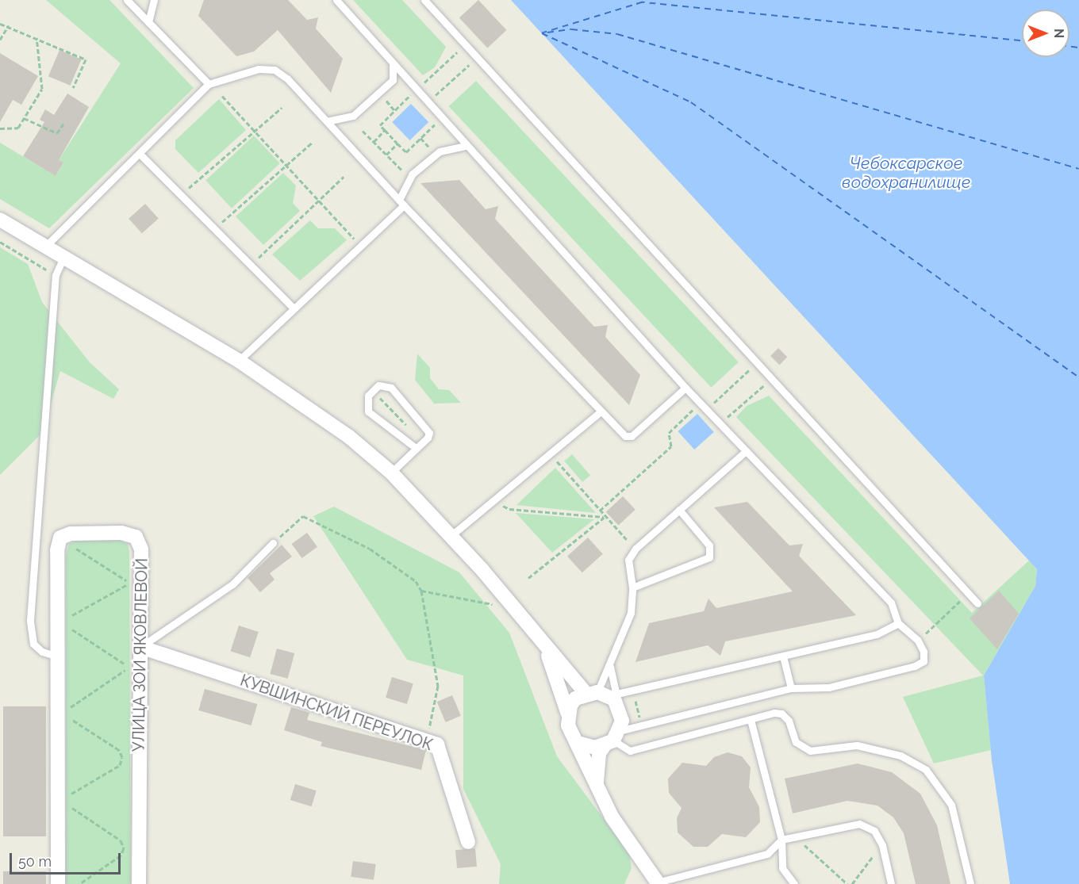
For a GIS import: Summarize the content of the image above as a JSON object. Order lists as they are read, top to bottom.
{
  "streets": {
    "street": ["УЛИЦА ЗОИ ЯКОВЛЕВОЙ", "КУВШИНСКИЙ ПЕРЕУЛОК"]
  },
  "crossings": [
    ["УЛИЦА ЗОИ ЯКОВЛЕВОЙ", "КУВШИНСКИЙ ПЕРЕУЛОК"]
  ],
  "water": ["Чебоксарское водохранилище"],
  "scale_bar": "50 m",
  "north": "right"
}
